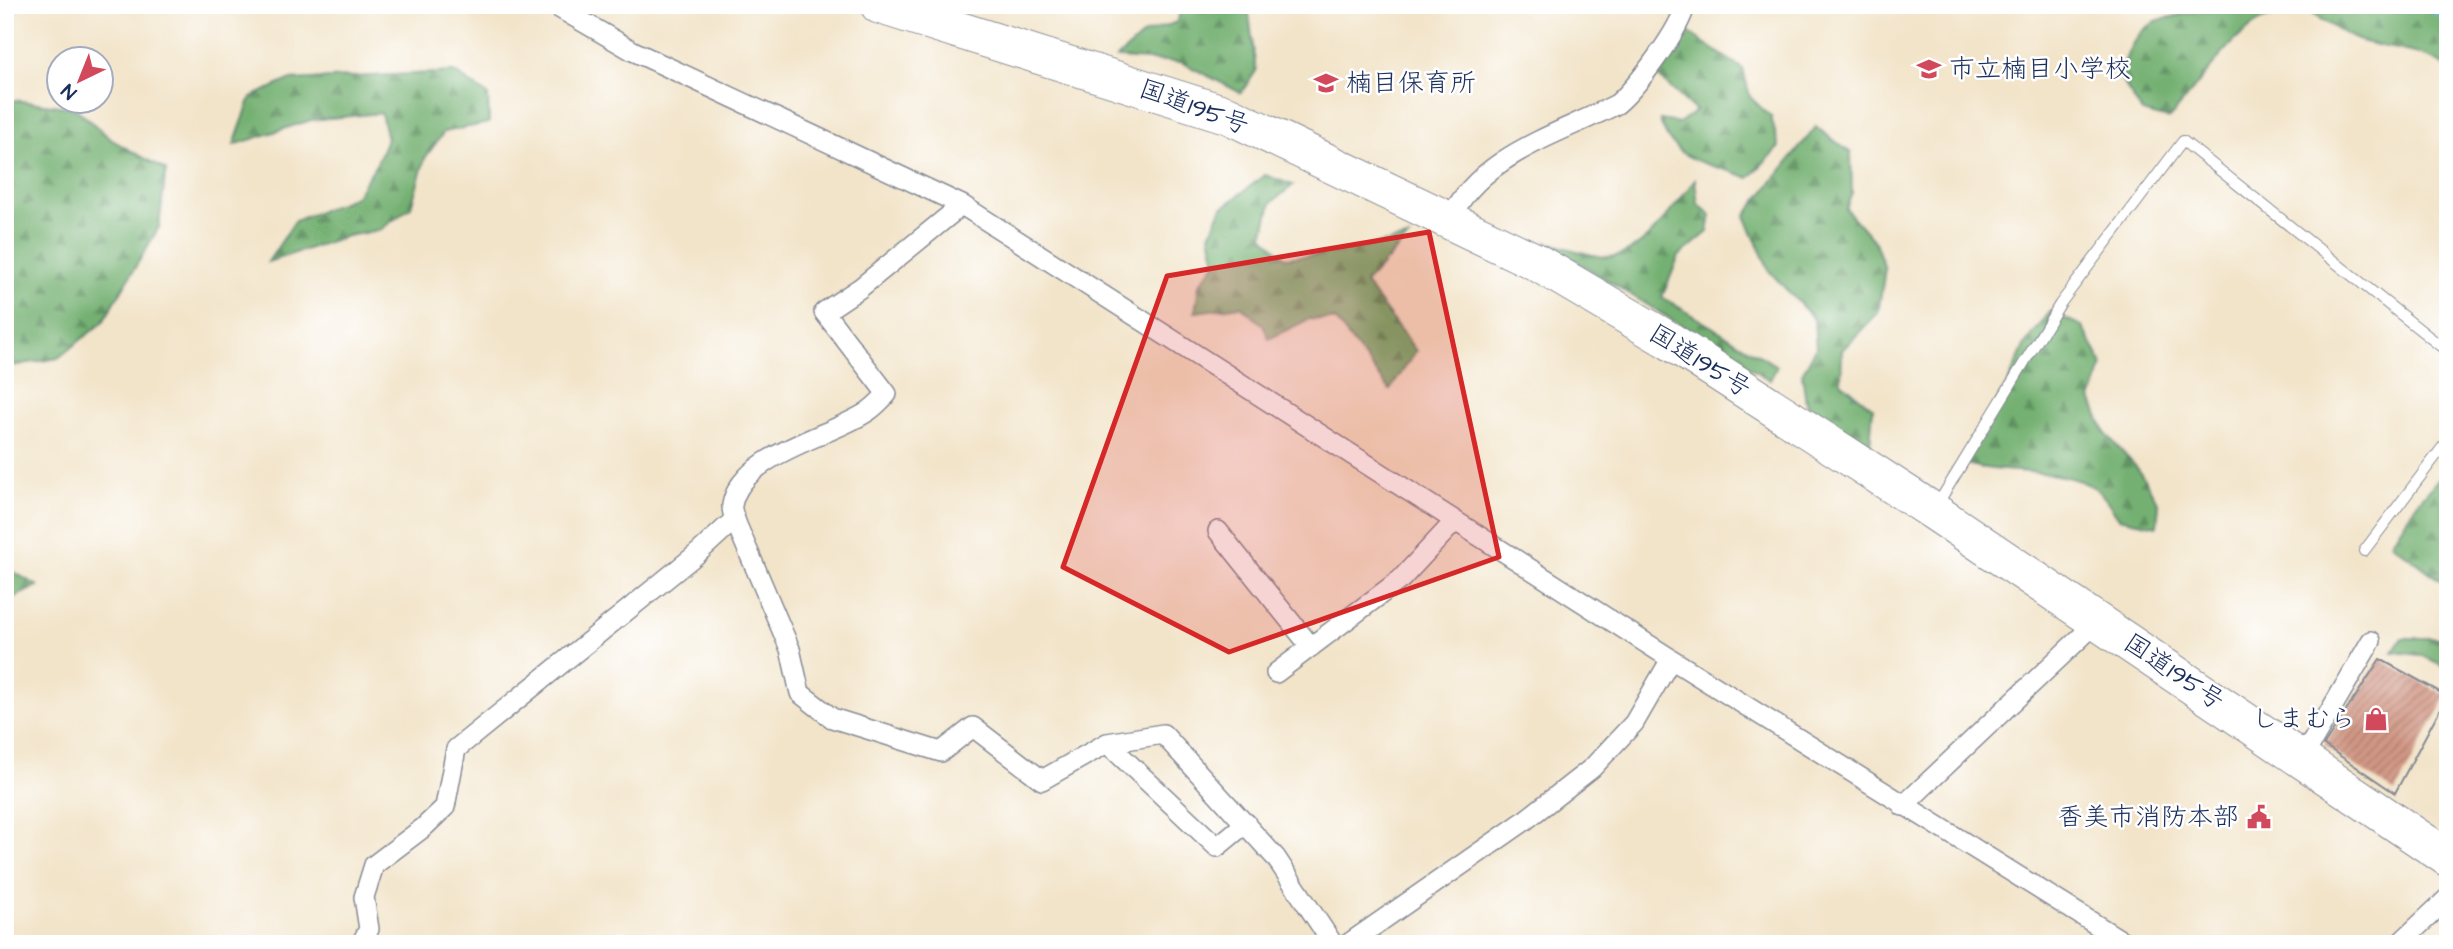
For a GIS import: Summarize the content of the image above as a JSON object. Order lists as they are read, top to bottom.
{
  "streets": {
    "highway": ["国道195号"]
  },
  "places": {
    "school or university": ["市立楠目小学校", "楠目保育所"],
    "shop": ["しまむら"],
    "public building": ["香美市消防本部"]
  },
  "north": "bottom left"
}
